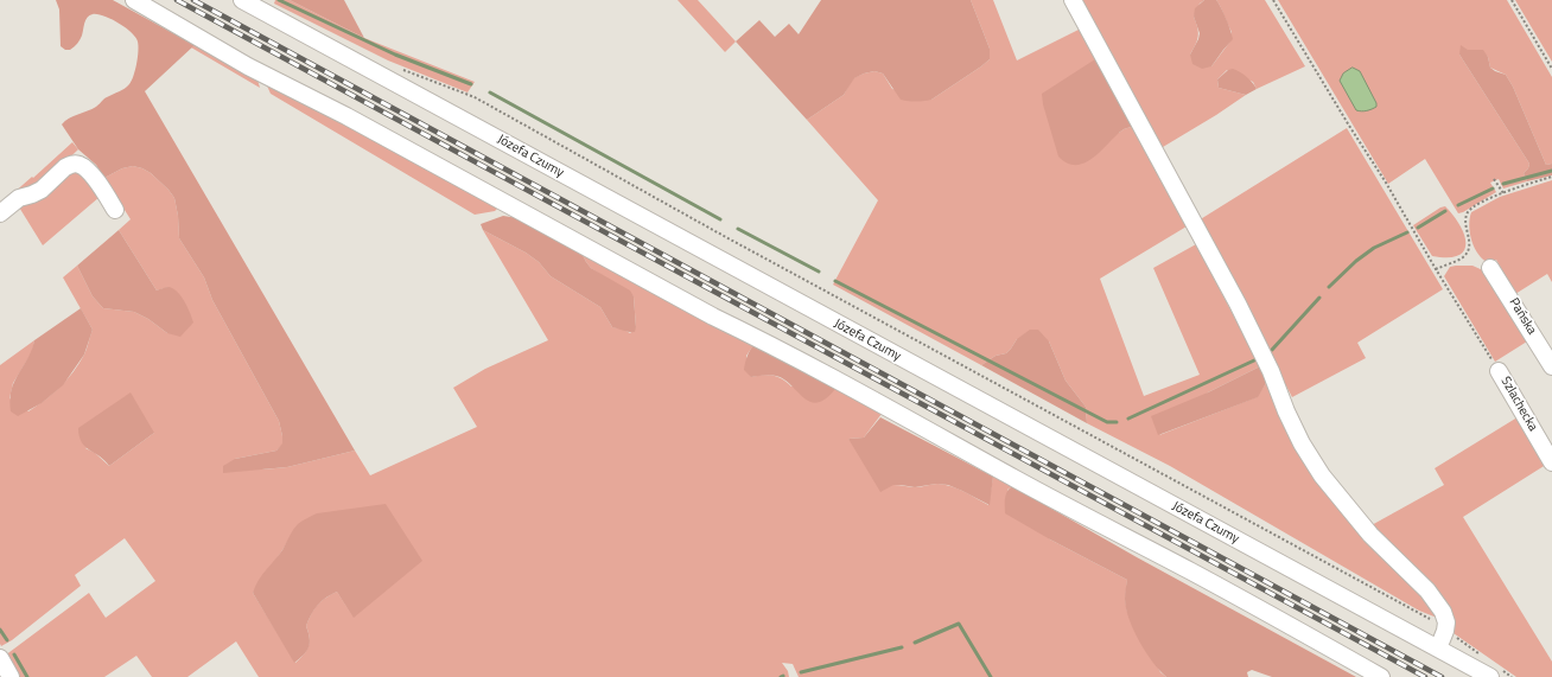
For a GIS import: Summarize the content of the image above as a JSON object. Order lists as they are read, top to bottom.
{
  "streets": {
    "street": ["Józefa Czumy", "Pańska", "Szlachecka"]
  }
}
